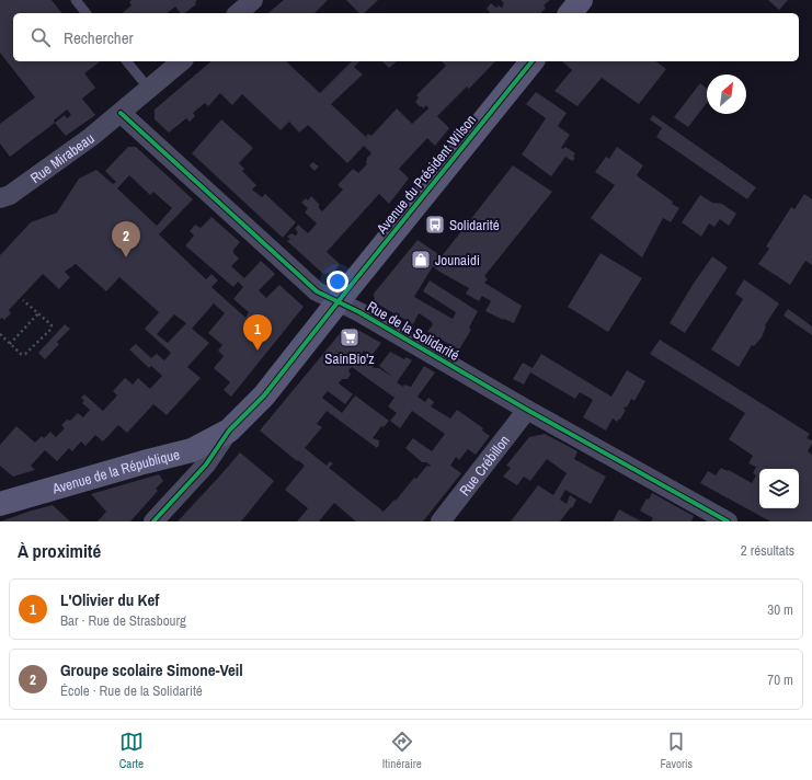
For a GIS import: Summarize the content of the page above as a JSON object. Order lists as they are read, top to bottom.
{
  "streets": {
    "street": [
      "Rue Mirabeau",
      "Avenue du Président Wilson",
      "Rue de la Solidarité",
      "Rue Crébillon",
      "Avenue de la République"
    ]
  },
  "crossings": [
    ["Rue Mirabeau", "Rue de la Solidarité"],
    ["Avenue du Président Wilson", "Rue de la Solidarité"],
    ["Avenue du Président Wilson", "Avenue de la République"],
    ["Rue de la Solidarité", "Rue Crébillon"]
  ],
  "places": {
    "bus stop": ["Solidarité"],
    "shop": ["Jounaidi"],
    "supermarket": ["SainBio'z"]
  },
  "north": "top right",
  "page": {
    "search": "Rechercher",
    "pins": ["2", "1"],
    "heading": ["À proximité", "2 résultats"],
    "list": [
      {
        "mark": "1",
        "name": "L'Olivier du Kef",
        "note": "Bar · Rue de Strasbourg",
        "value": "30 m"
      },
      {
        "mark": "2",
        "name": "Groupe scolaire Simone-Veil",
        "note": "École · Rue de la Solidarité",
        "value": "70 m"
      }
    ],
    "nav": ["Carte", "Itinéraire", "Favoris"]
  }
}
